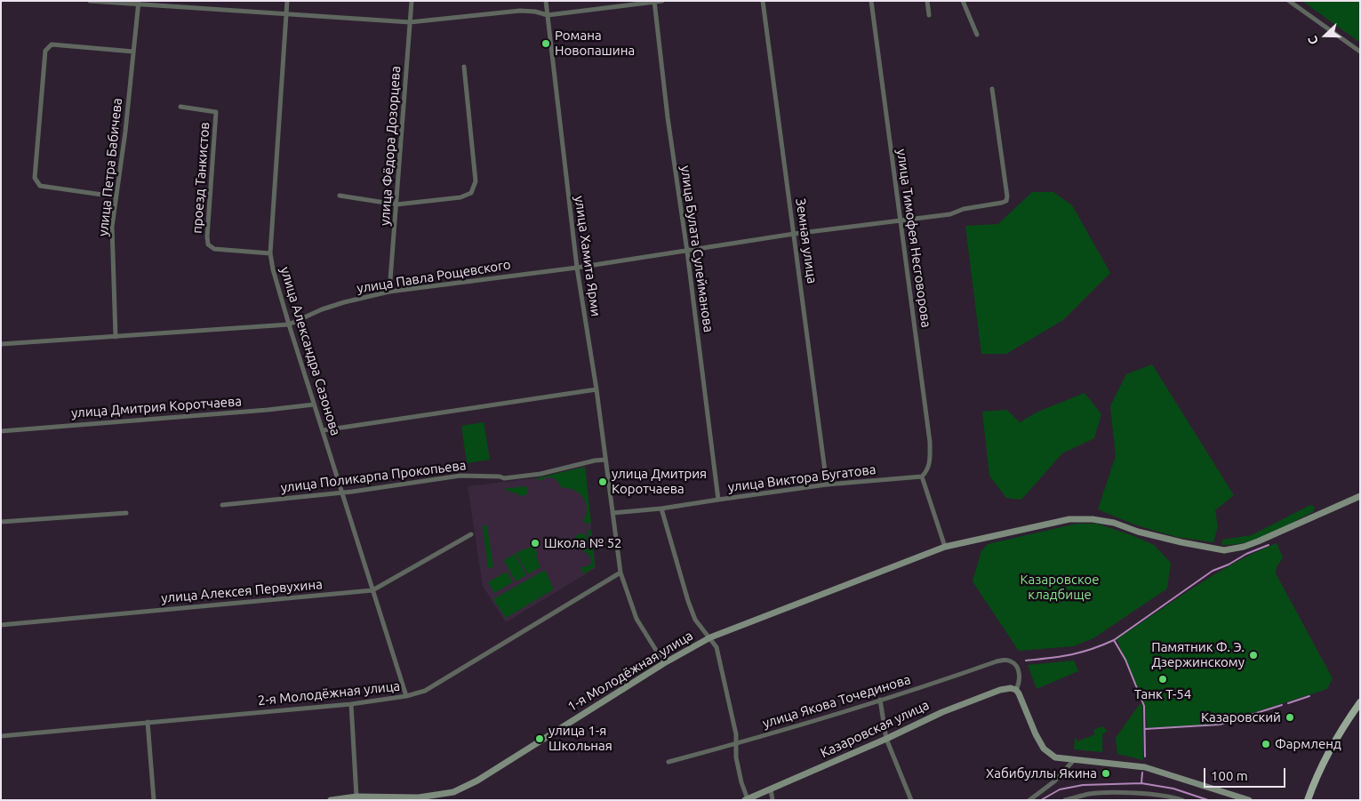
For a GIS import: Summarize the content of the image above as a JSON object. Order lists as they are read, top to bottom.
{
  "streets": {
    "street": [
      "улица Фёдора Дозорцева",
      "улица Петра Бабичева",
      "проезд Танкистов",
      "улица Тимофея Несговорова",
      "Земная улица",
      "улица Булата Сулейманова",
      "улица Хамита Ярми",
      "улица Павла Рощевского",
      "улица Александра Сазонова",
      "улица Дмитрия Коротчаева",
      "улица Поликарпа Прокопьева",
      "улица Виктора Бугатова",
      "улица Алексея Первухина",
      "1-я Молодёжная улица",
      "2-я Молодёжная улица",
      "улица Якова Точединова",
      "Казаровская улица"
    ]
  },
  "crossings": [
    ["улица Фёдора Дозорцева", "улица Павла Рощевского"],
    ["улица Петра Бабичева", "улица Павла Рощевского"],
    ["проезд Танкистов", "улица Александра Сазонова"],
    ["улица Тимофея Несговорова", "улица Павла Рощевского"],
    ["улица Тимофея Несговорова", "улица Виктора Бугатова"],
    ["Земная улица", "улица Павла Рощевского"],
    ["Земная улица", "улица Виктора Бугатова"],
    ["улица Булата Сулейманова", "улица Павла Рощевского"],
    ["улица Булата Сулейманова", "улица Виктора Бугатова"],
    ["улица Хамита Ярми", "улица Павла Рощевского"],
    ["улица Хамита Ярми", "улица Поликарпа Прокопьева"],
    ["улица Хамита Ярми", "улица Виктора Бугатова"],
    ["улица Павла Рощевского", "улица Александра Сазонова"],
    ["улица Александра Сазонова", "улица Дмитрия Коротчаева"],
    ["улица Александра Сазонова", "улица Поликарпа Прокопьева"],
    ["улица Александра Сазонова", "улица Алексея Первухина"],
    ["улица Александра Сазонова", "2-я Молодёжная улица"],
    ["улица Якова Точединова", "Казаровская улица"]
  ],
  "parks": ["Казаровское кладбище"],
  "places": [
    "Романа Новопашина",
    "улица Дмитрия Коротчаева",
    "Школа № 52",
    "Памятник Ф. Э. Дзержинскому",
    "Танк Т-54",
    "Казаровский",
    "улица 1-я Школьная",
    "Фармленд",
    "Хабибуллы Якина"
  ],
  "scale_bar": "100 m",
  "north": "left"
}
